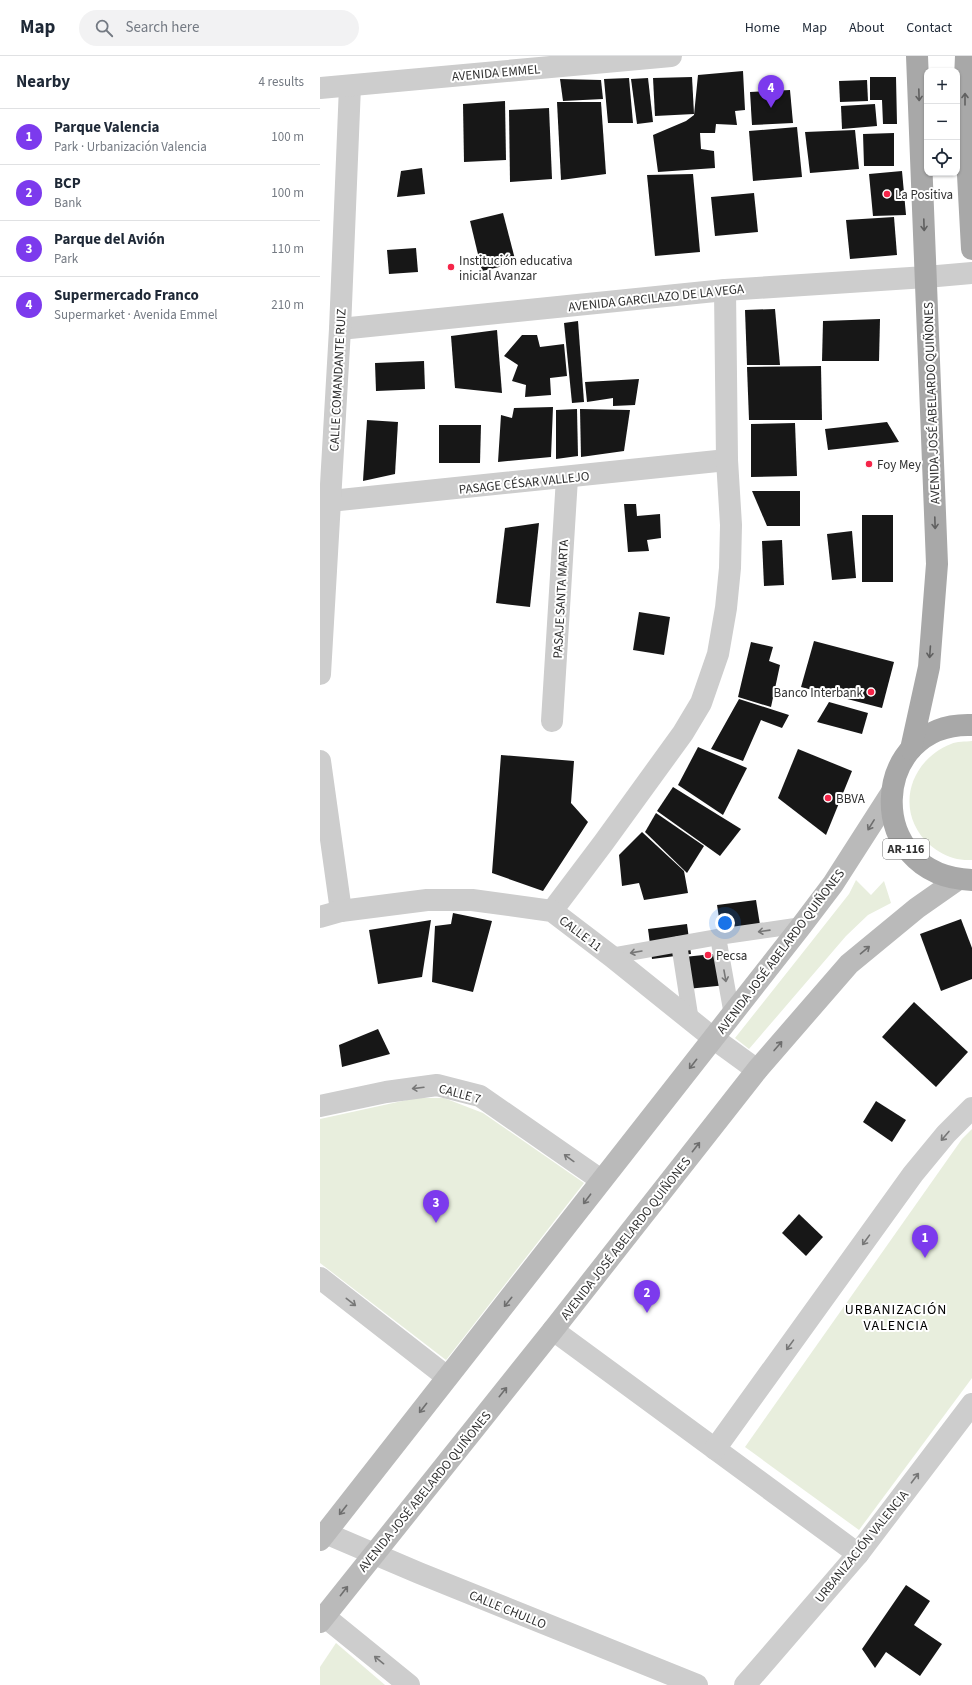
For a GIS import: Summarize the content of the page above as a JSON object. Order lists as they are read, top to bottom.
{
  "streets": {
    "main road": ["AVENIDA JOSÉ ABELARDO QUIÑONES", "AR-116"],
    "street": [
      "AVENIDA EMMEL",
      "AVENIDA GARCILAZO DE LA VEGA",
      "CALLE COMANDANTE RUIZ",
      "PASAGE CÉSAR VALLEJO",
      "PASAJE SANTA MARTA",
      "CALLE 11",
      "CALLE 7",
      "URBANIZACIÓN VALENCIA",
      "CALLE CHULLO"
    ]
  },
  "crossings": [
    ["AVENIDA EMMEL", "CALLE COMANDANTE RUIZ"],
    ["AVENIDA GARCILAZO DE LA VEGA", "CALLE COMANDANTE RUIZ"],
    ["AVENIDA GARCILAZO DE LA VEGA", "AVENIDA JOSÉ ABELARDO QUIÑONES"],
    ["CALLE COMANDANTE RUIZ", "PASAGE CÉSAR VALLEJO"],
    ["AVENIDA JOSÉ ABELARDO QUIÑONES", "AR-116"],
    ["AVENIDA JOSÉ ABELARDO QUIÑONES", "CALLE 11"],
    ["AVENIDA JOSÉ ABELARDO QUIÑONES", "CALLE 7"],
    ["AVENIDA JOSÉ ABELARDO QUIÑONES", "CALLE CHULLO"],
    ["PASAGE CÉSAR VALLEJO", "PASAJE SANTA MARTA"]
  ],
  "one_way": ["CALLE 7"],
  "districts": ["URBANIZACIÓN VALENCIA"],
  "places": [
    "La Positiva",
    "Institución educativa inicial Avanzar",
    "Foy Mey",
    "Banco Interbank",
    "BBVA",
    "Pecsa"
  ],
  "page": {
    "header": "Map",
    "search": "Search here",
    "nav": [
      "Home",
      "Map",
      "About",
      "Contact"
    ],
    "heading": ["Nearby", "4 results"],
    "map_buttons": ["+", "−"],
    "pins": [
      "4",
      "3",
      "1",
      "2"
    ],
    "list": [
      {
        "mark": "1",
        "name": "Parque Valencia",
        "note": "Park · Urbanización Valencia",
        "value": "100 m"
      },
      {
        "mark": "2",
        "name": "BCP",
        "note": "Bank",
        "value": "100 m"
      },
      {
        "mark": "3",
        "name": "Parque del Avión",
        "note": "Park",
        "value": "110 m"
      },
      {
        "mark": "4",
        "name": "Supermercado Franco",
        "note": "Supermarket · Avenida Emmel",
        "value": "210 m"
      }
    ]
  }
}
